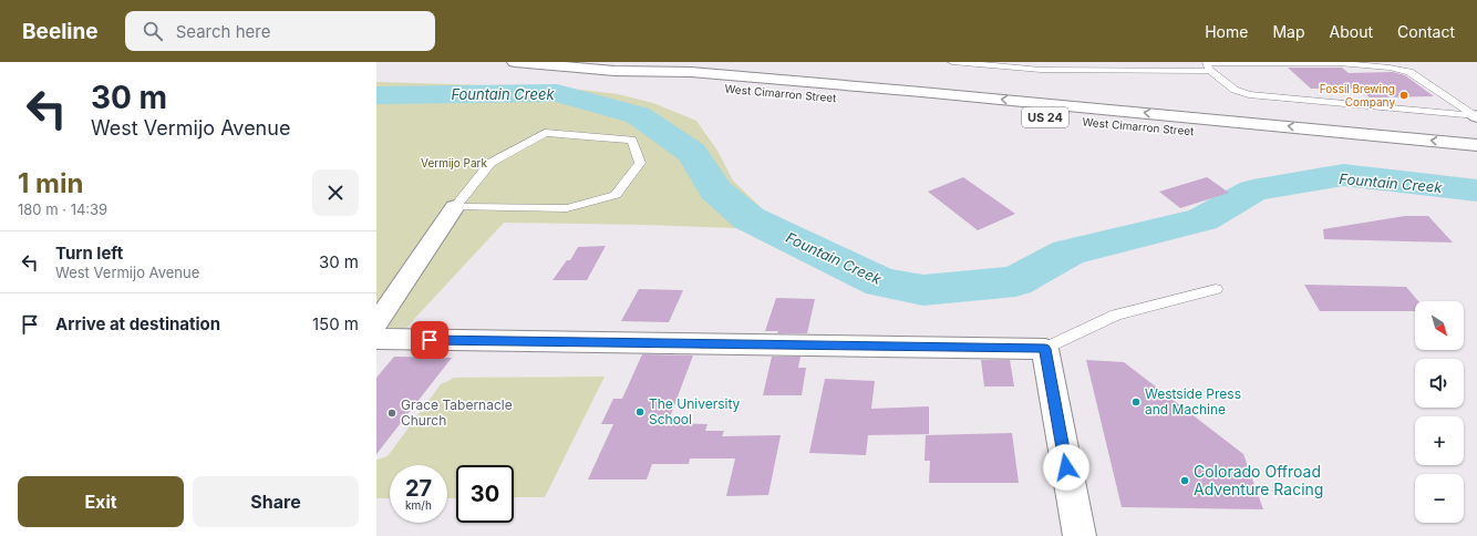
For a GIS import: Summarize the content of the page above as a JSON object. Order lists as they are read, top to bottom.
{
  "streets": {
    "main road": ["West Cimarron Street", "US 24"]
  },
  "water": ["Fountain Creek"],
  "parks": ["Vermijo Park"],
  "places": [
    "Fossil Brewing Company",
    "Westside Press and Machine",
    "The University School",
    "Grace Tabernacle Church",
    "Colorado Offroad Adventure Racing"
  ],
  "north": "bottom right",
  "page": {
    "header": "Beeline",
    "search": "Search here",
    "nav": [
      "Home",
      "Map",
      "About",
      "Contact"
    ],
    "turn": ["30 m", "West Vermijo Avenue"],
    "heading": ["1 min", "180 m · 14:39"],
    "list": [
      {
        "name": "Turn left",
        "note": "West Vermijo Avenue",
        "value": "30 m"
      },
      {
        "name": "Arrive at destination",
        "value": "150 m"
      }
    ],
    "map_buttons": ["+", "−"],
    "speed": "27 km/h",
    "limit": "30",
    "buttons": ["Exit", "Share"]
  }
}
